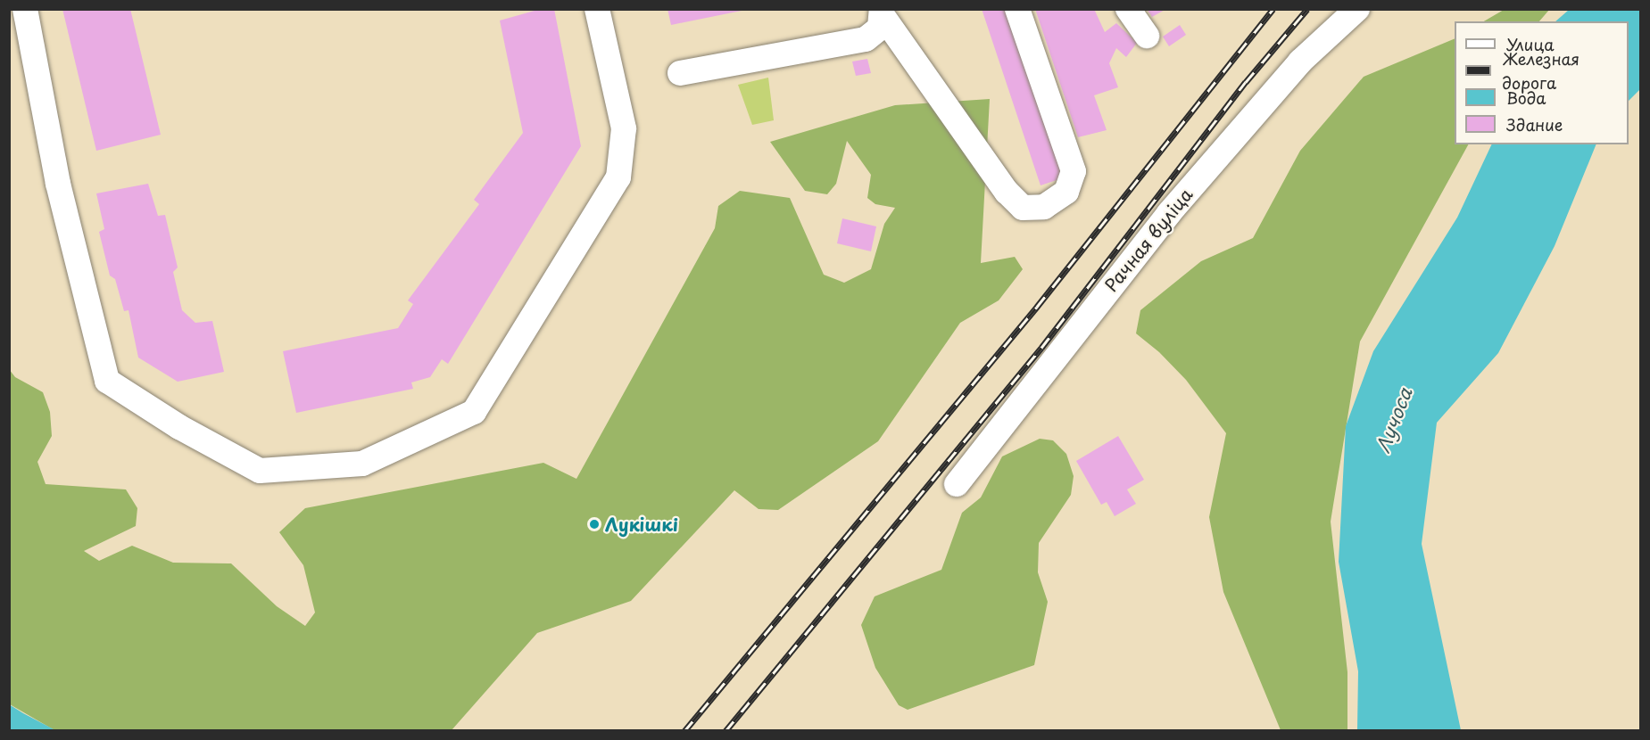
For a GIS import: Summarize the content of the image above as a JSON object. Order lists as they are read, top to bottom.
{
  "streets": {
    "street": ["Рачная вуліца"]
  },
  "water": ["Лучоса"],
  "places": ["Лукішкі"],
  "legend": [
    "Улица",
    "Железная дорога",
    "Вода",
    "Здание"
  ]
}
